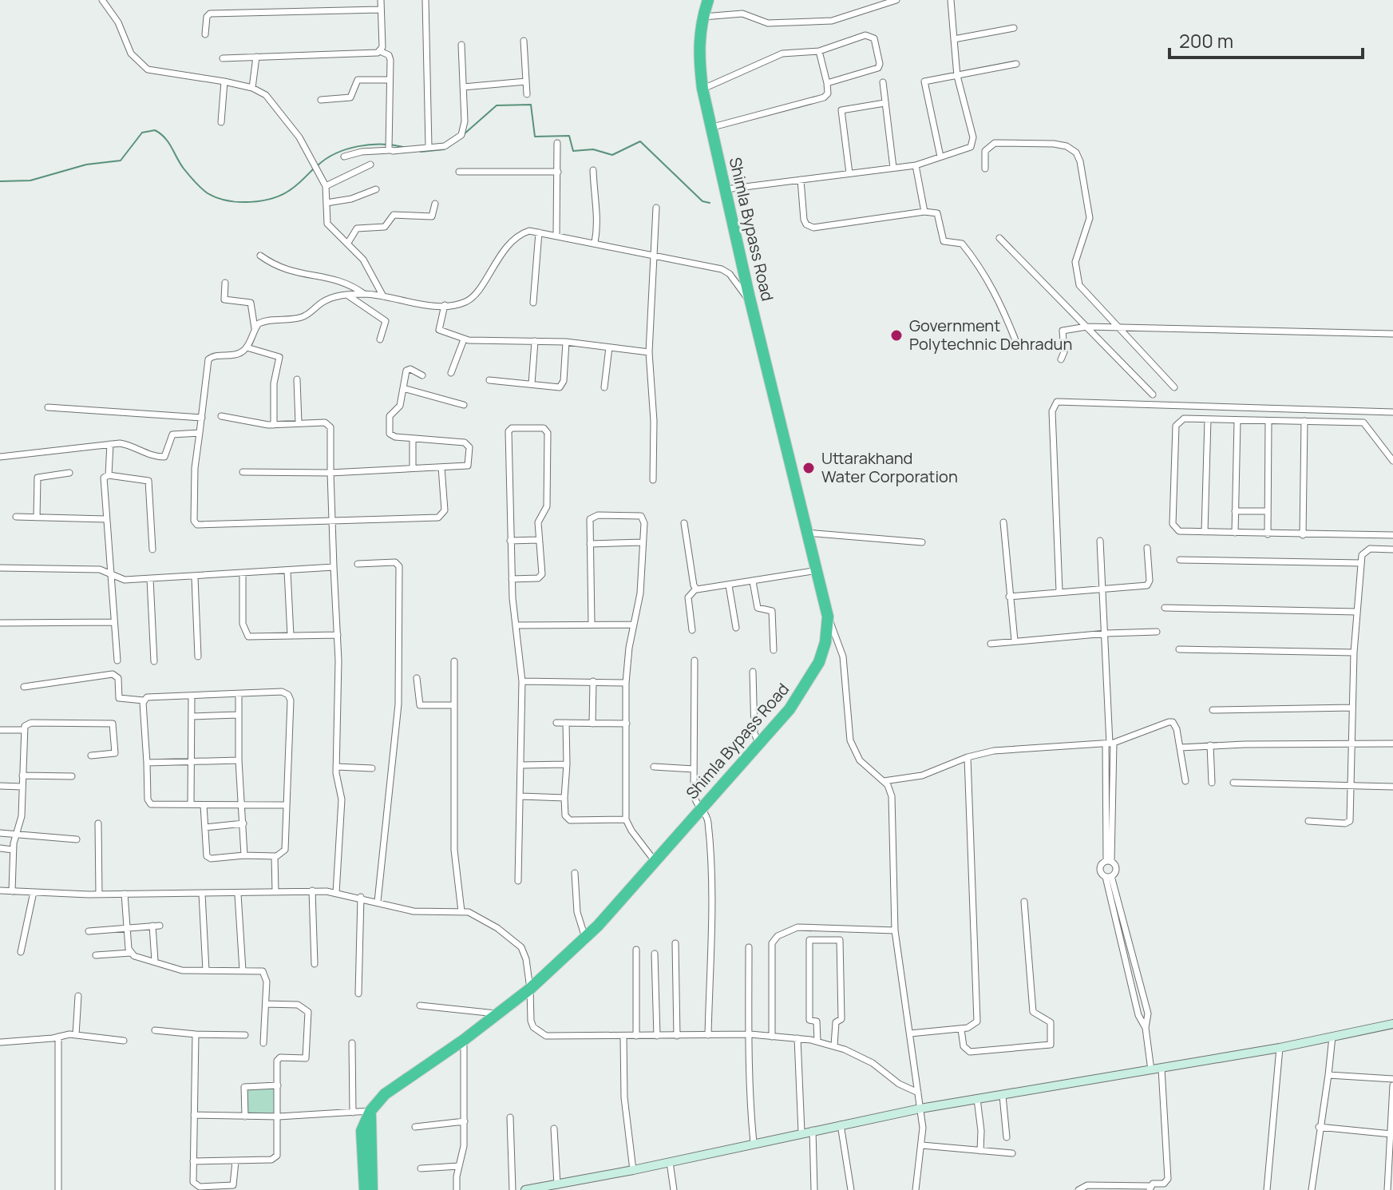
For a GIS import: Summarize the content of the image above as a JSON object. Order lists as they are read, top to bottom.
{
  "streets": {
    "highway": ["Shimla Bypass Road"]
  },
  "places": ["Government Polytechnic Dehradun", "Uttarakhand Water Corporation"],
  "scale_bar": "200 m"
}
